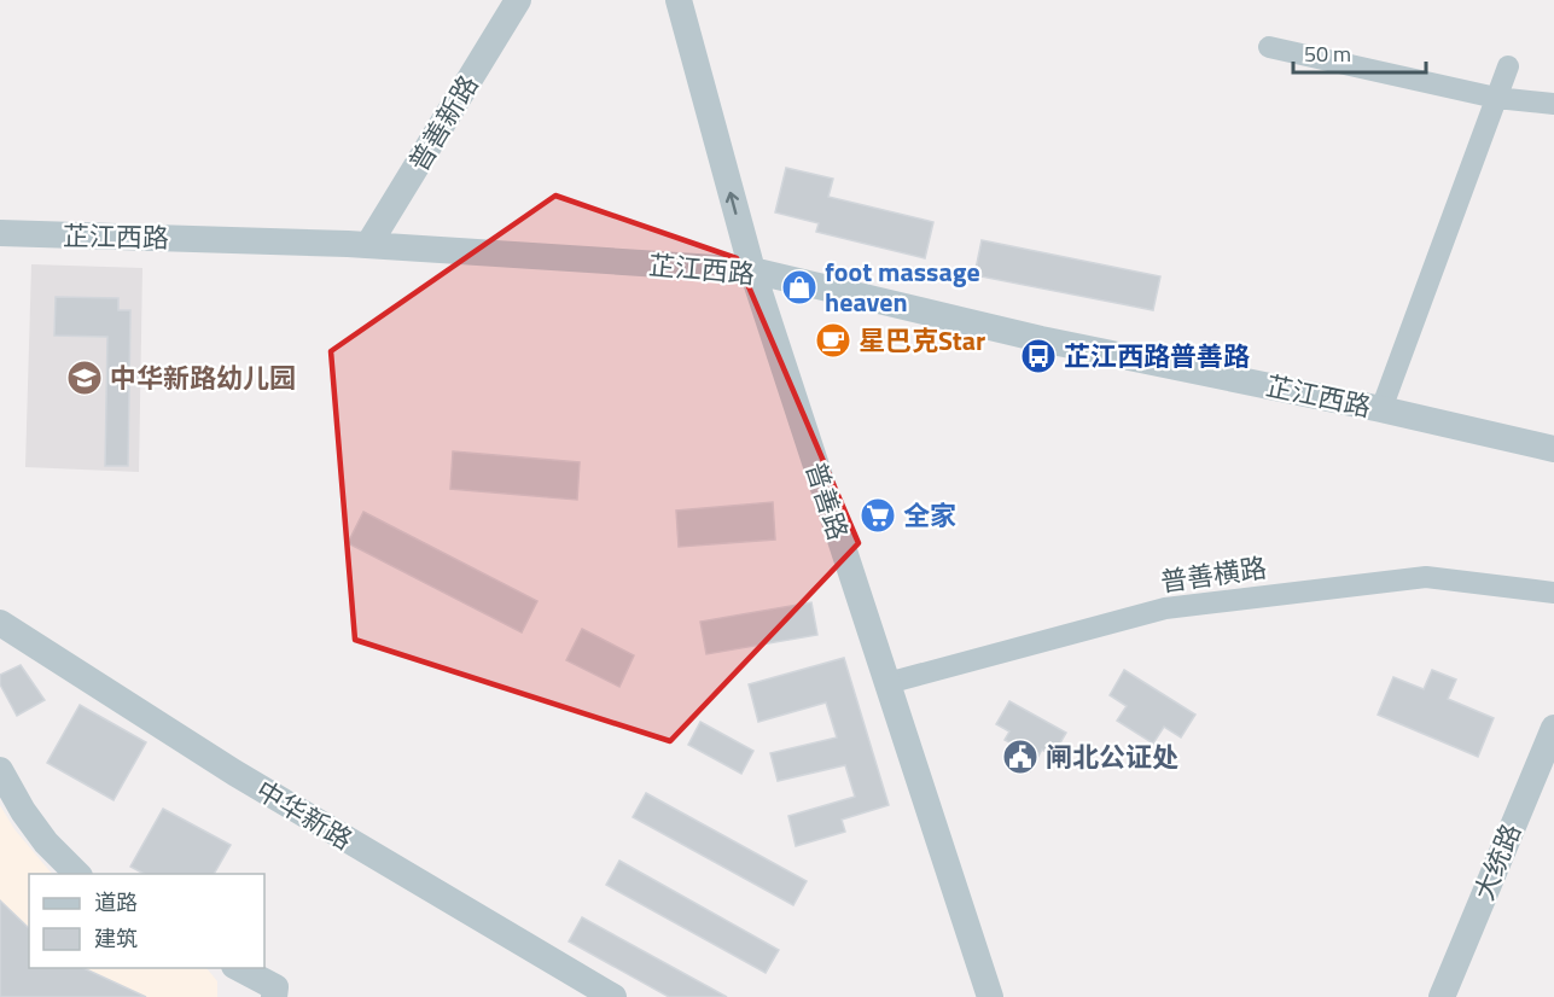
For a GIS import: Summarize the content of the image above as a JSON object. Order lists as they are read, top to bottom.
{
  "streets": {
    "street": [
      "普善新路",
      "芷江西路",
      "普善路",
      "普善横路",
      "中华新路",
      "大统路"
    ]
  },
  "crossings": [
    ["普善新路", "芷江西路"],
    ["芷江西路", "普善路"],
    ["普善路", "普善横路"]
  ],
  "places": {
    "shop": ["foot massage heaven"],
    "cafe": ["星巴克Star"],
    "bus stop": ["芷江西路普善路"],
    "school or university": ["中华新路幼儿园"],
    "supermarket": ["全家"],
    "public building": ["闸北公证处"]
  },
  "legend": ["道路", "建筑"],
  "scale_bar": "50 m"
}
